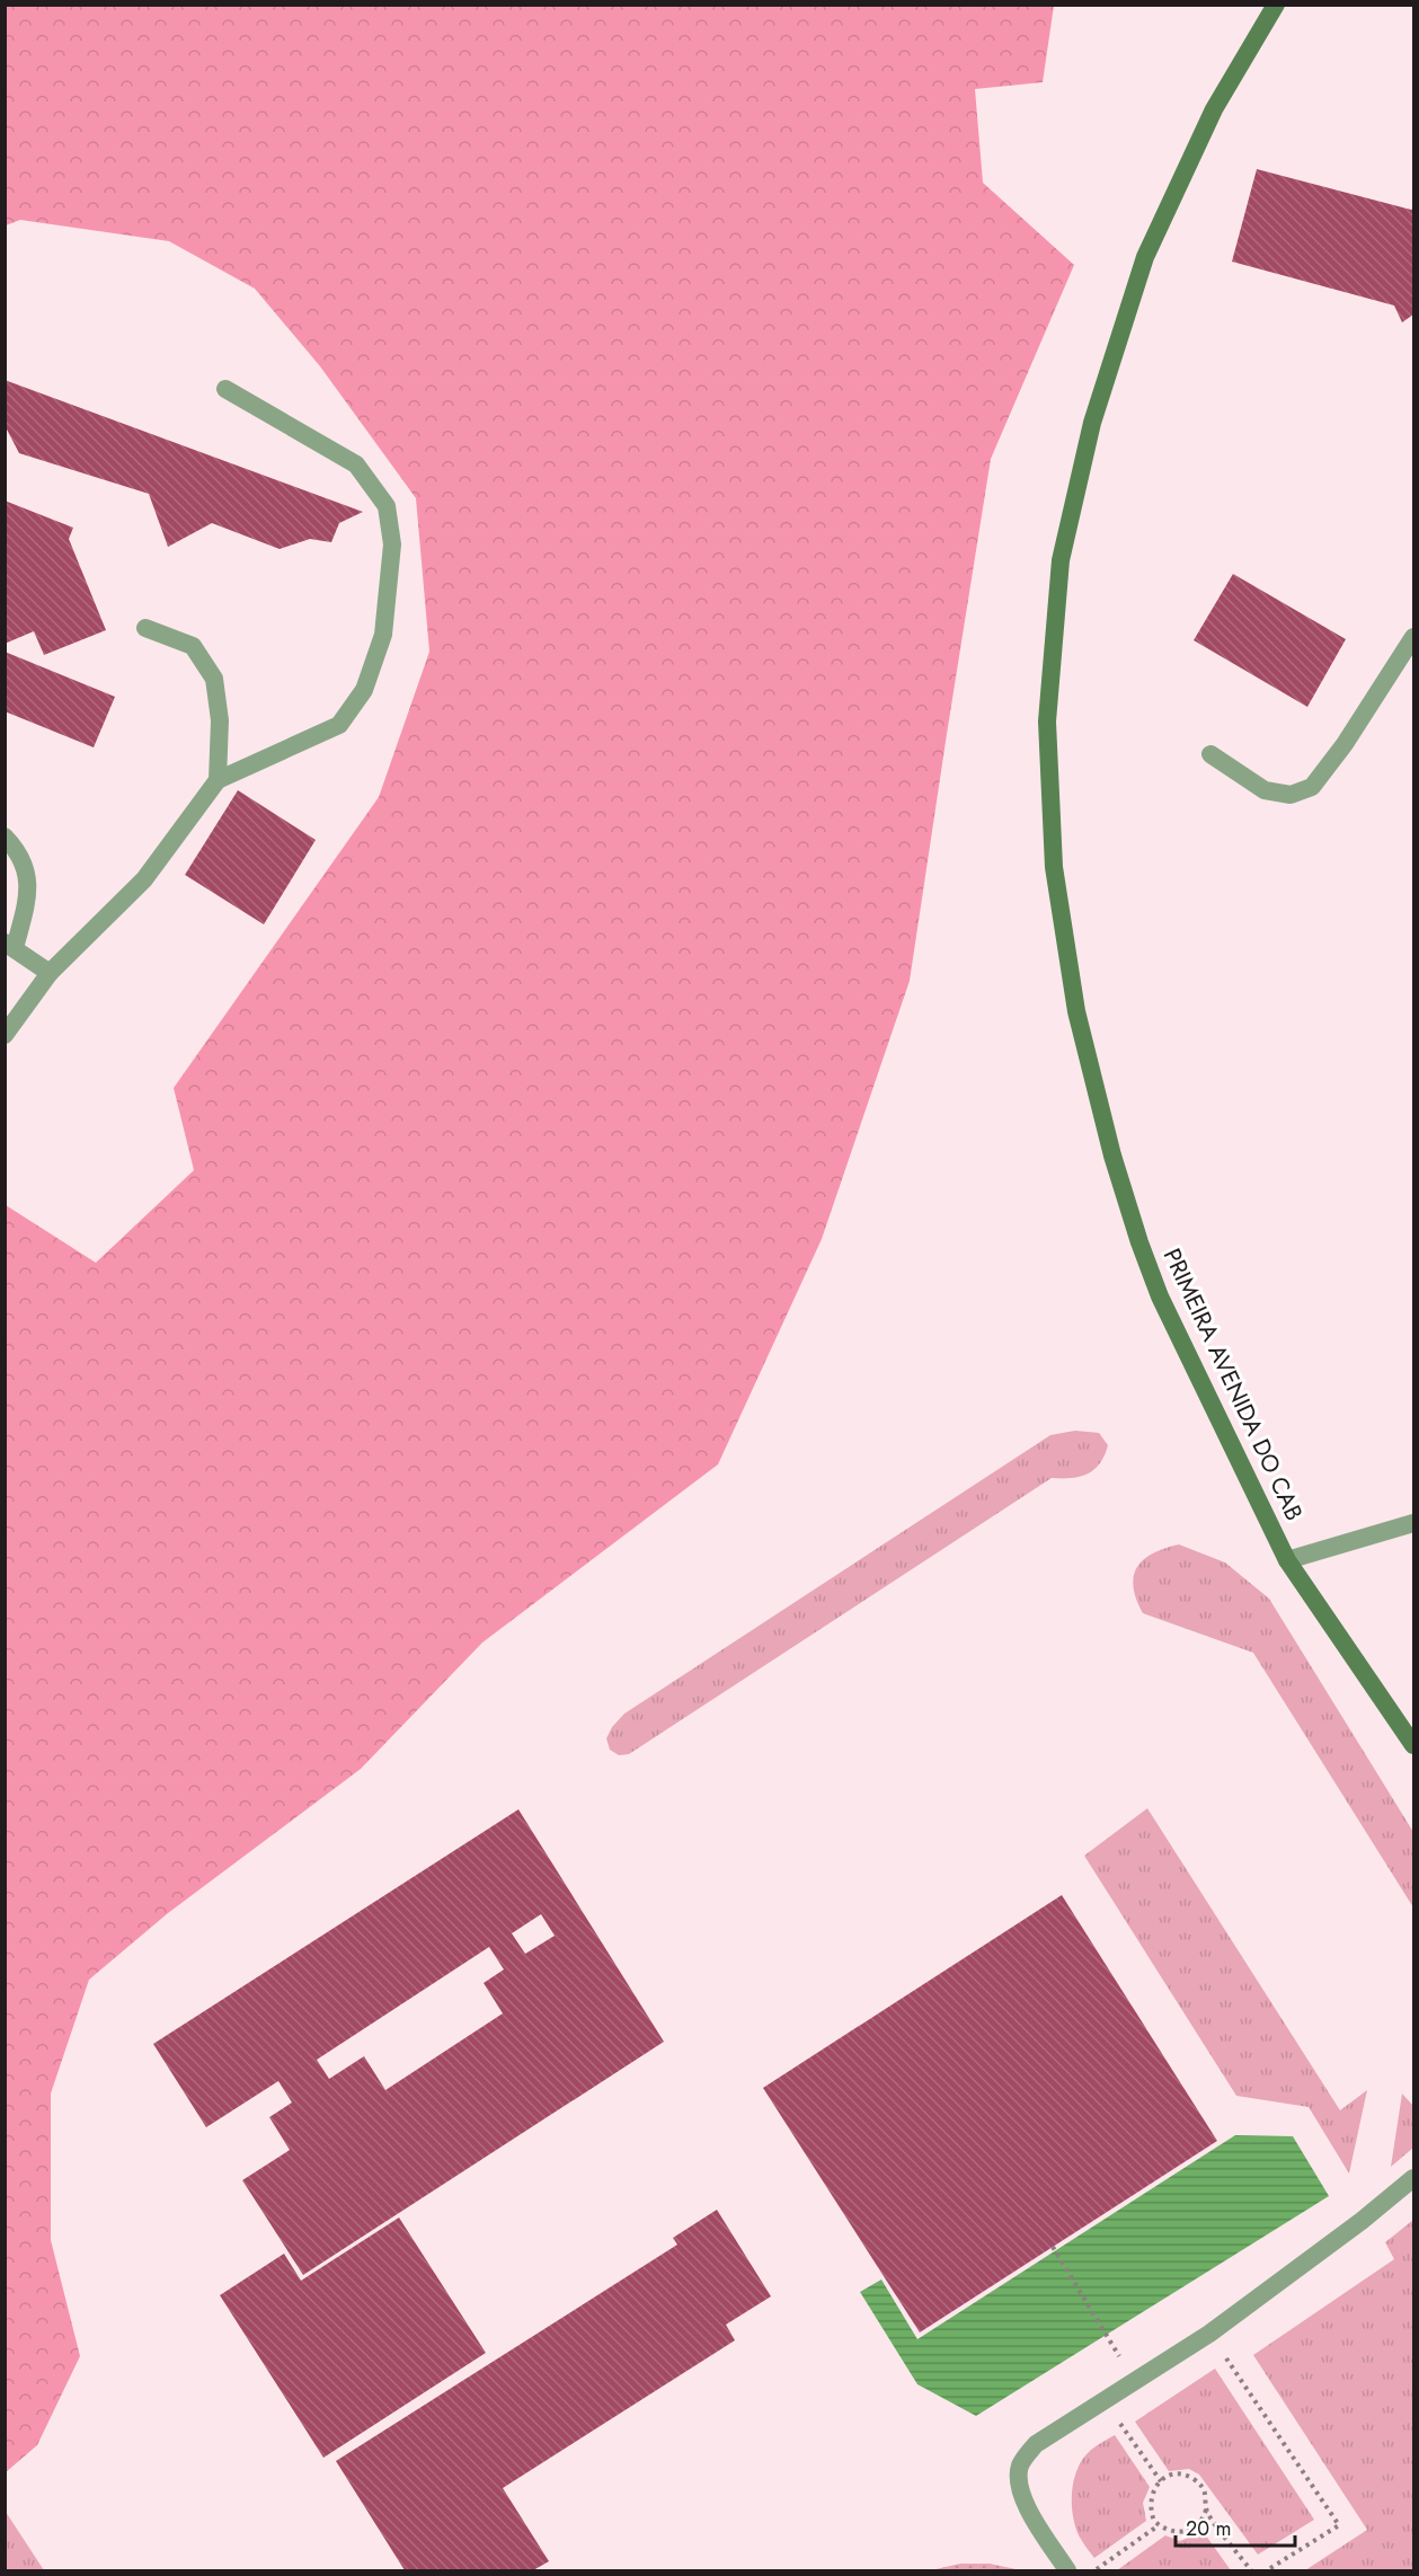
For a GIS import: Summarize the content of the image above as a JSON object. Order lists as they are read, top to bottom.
{
  "streets": {
    "main road": ["PRIMEIRA AVENIDA DO CAB"]
  },
  "scale_bar": "20 m"
}
